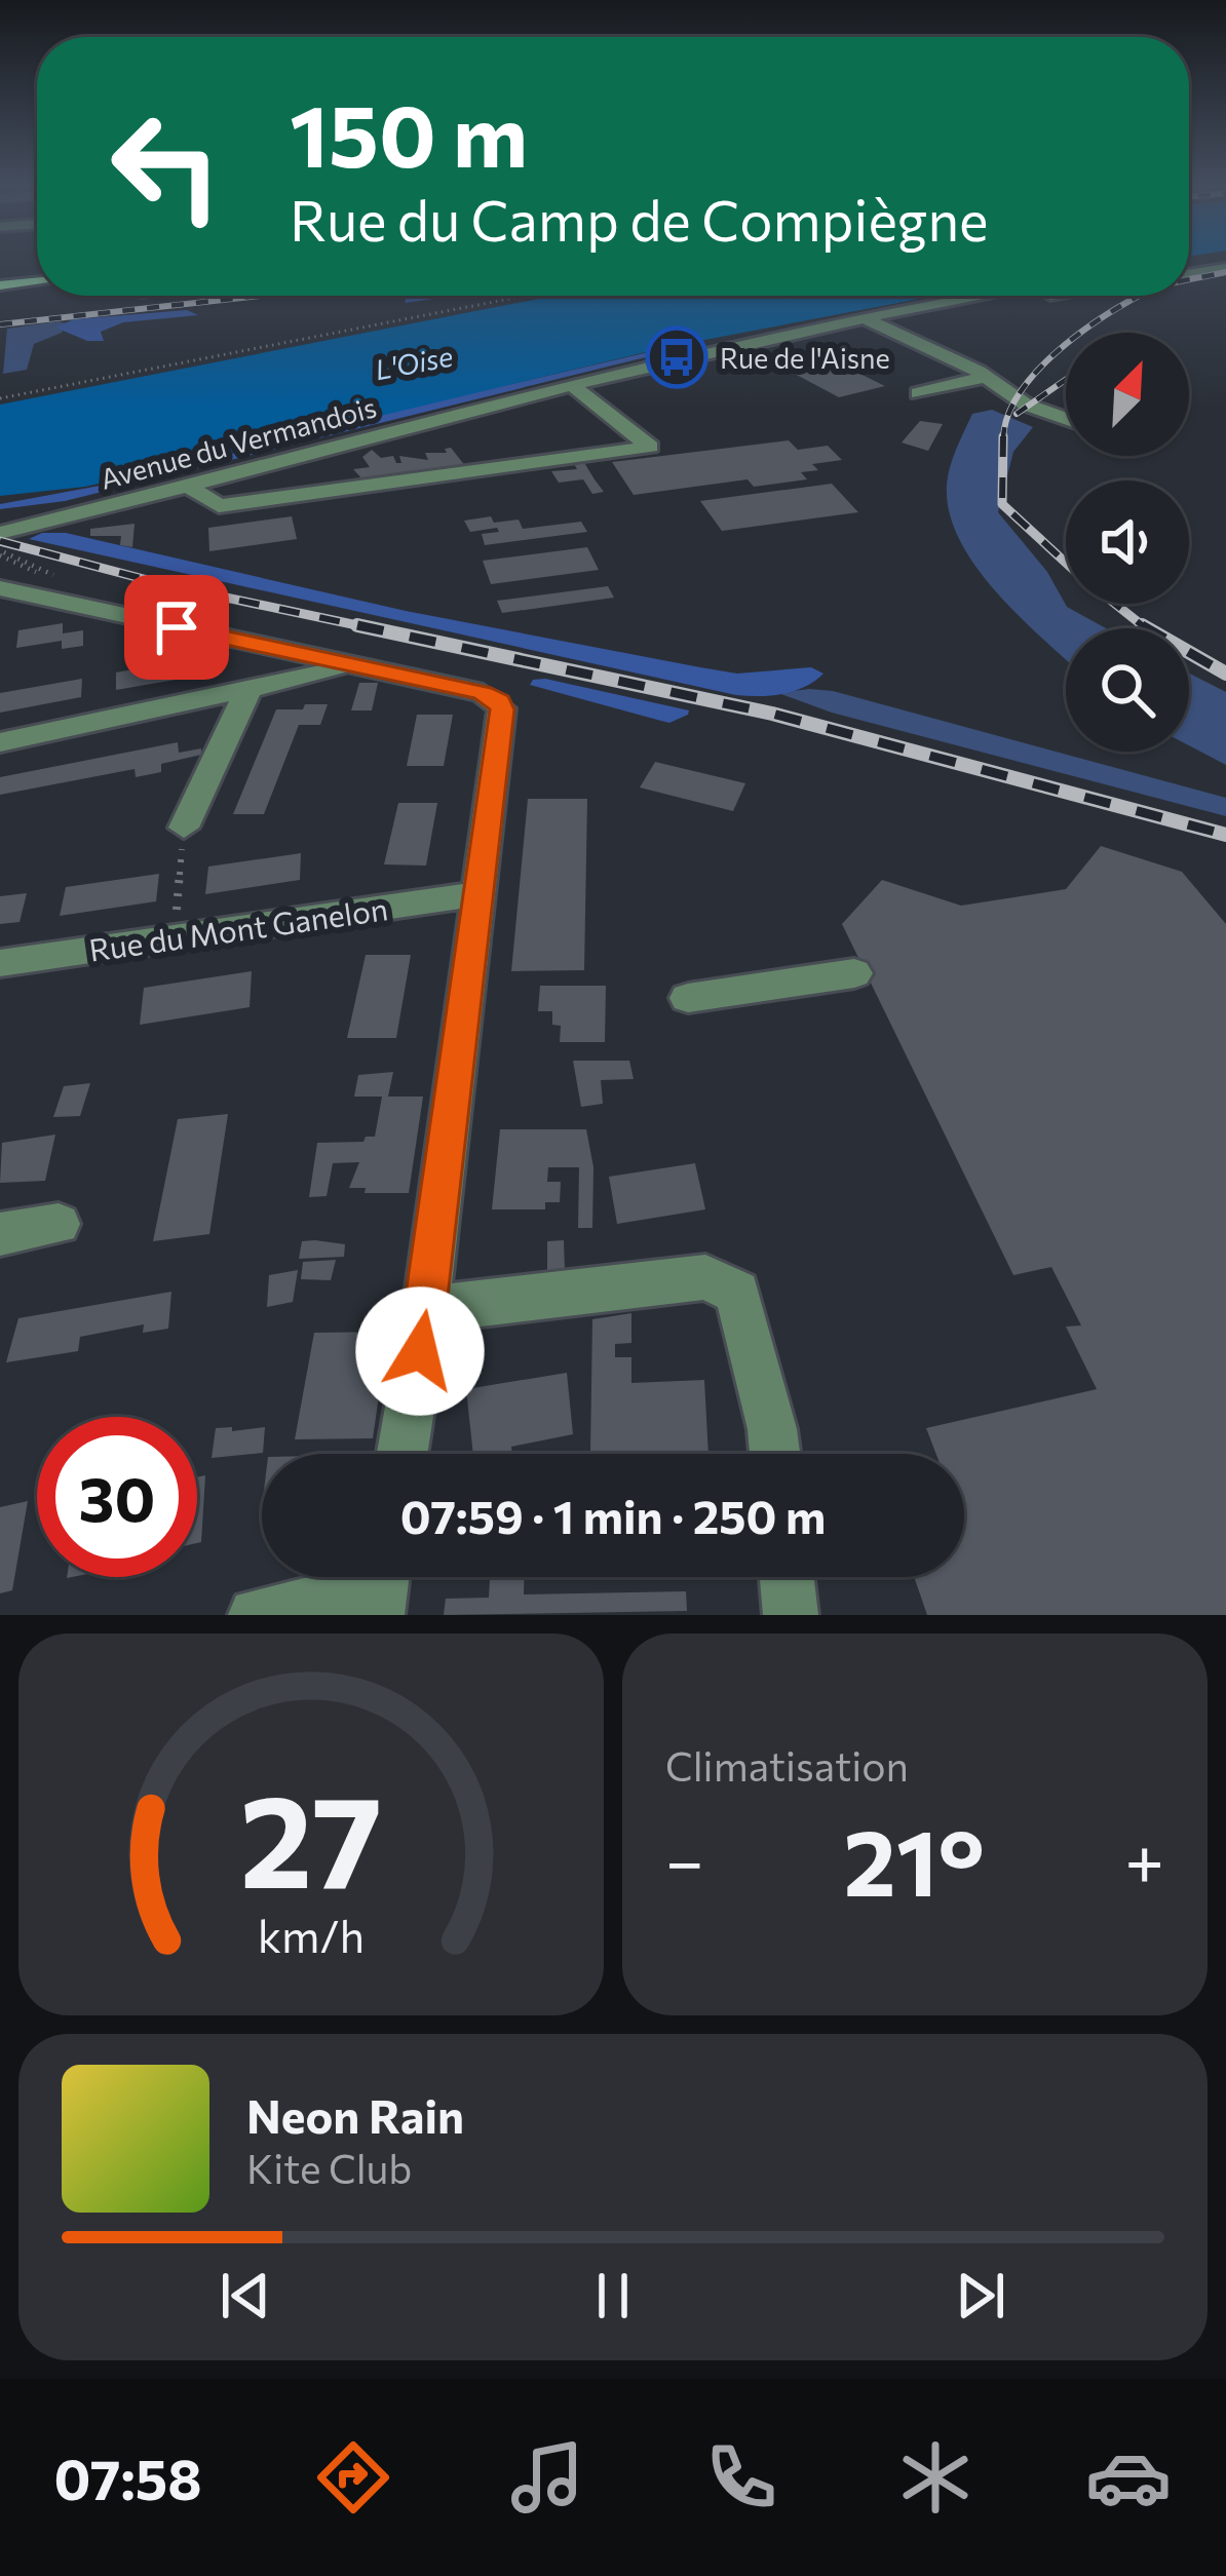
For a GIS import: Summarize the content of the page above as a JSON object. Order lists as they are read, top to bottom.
{
  "streets": {
    "street": ["Avenue du Vermandois", "Rue du Mont Ganelon"]
  },
  "water": ["L'Oise"],
  "places": {
    "bus stop": ["Rue de l'Aisne"]
  },
  "north": "top right",
  "page": {
    "turn": ["150 m", "Rue du Camp de Compiègne"],
    "limit": "30",
    "trip": "07:59 · 1 min · 250 m",
    "tile": "Climatisation",
    "heat": ["−", "21°", "+"],
    "song": ["Neon Rain", "Kite Club"],
    "tabs": "07:58",
    "gauge": ["27", "km/h"]
  }
}
